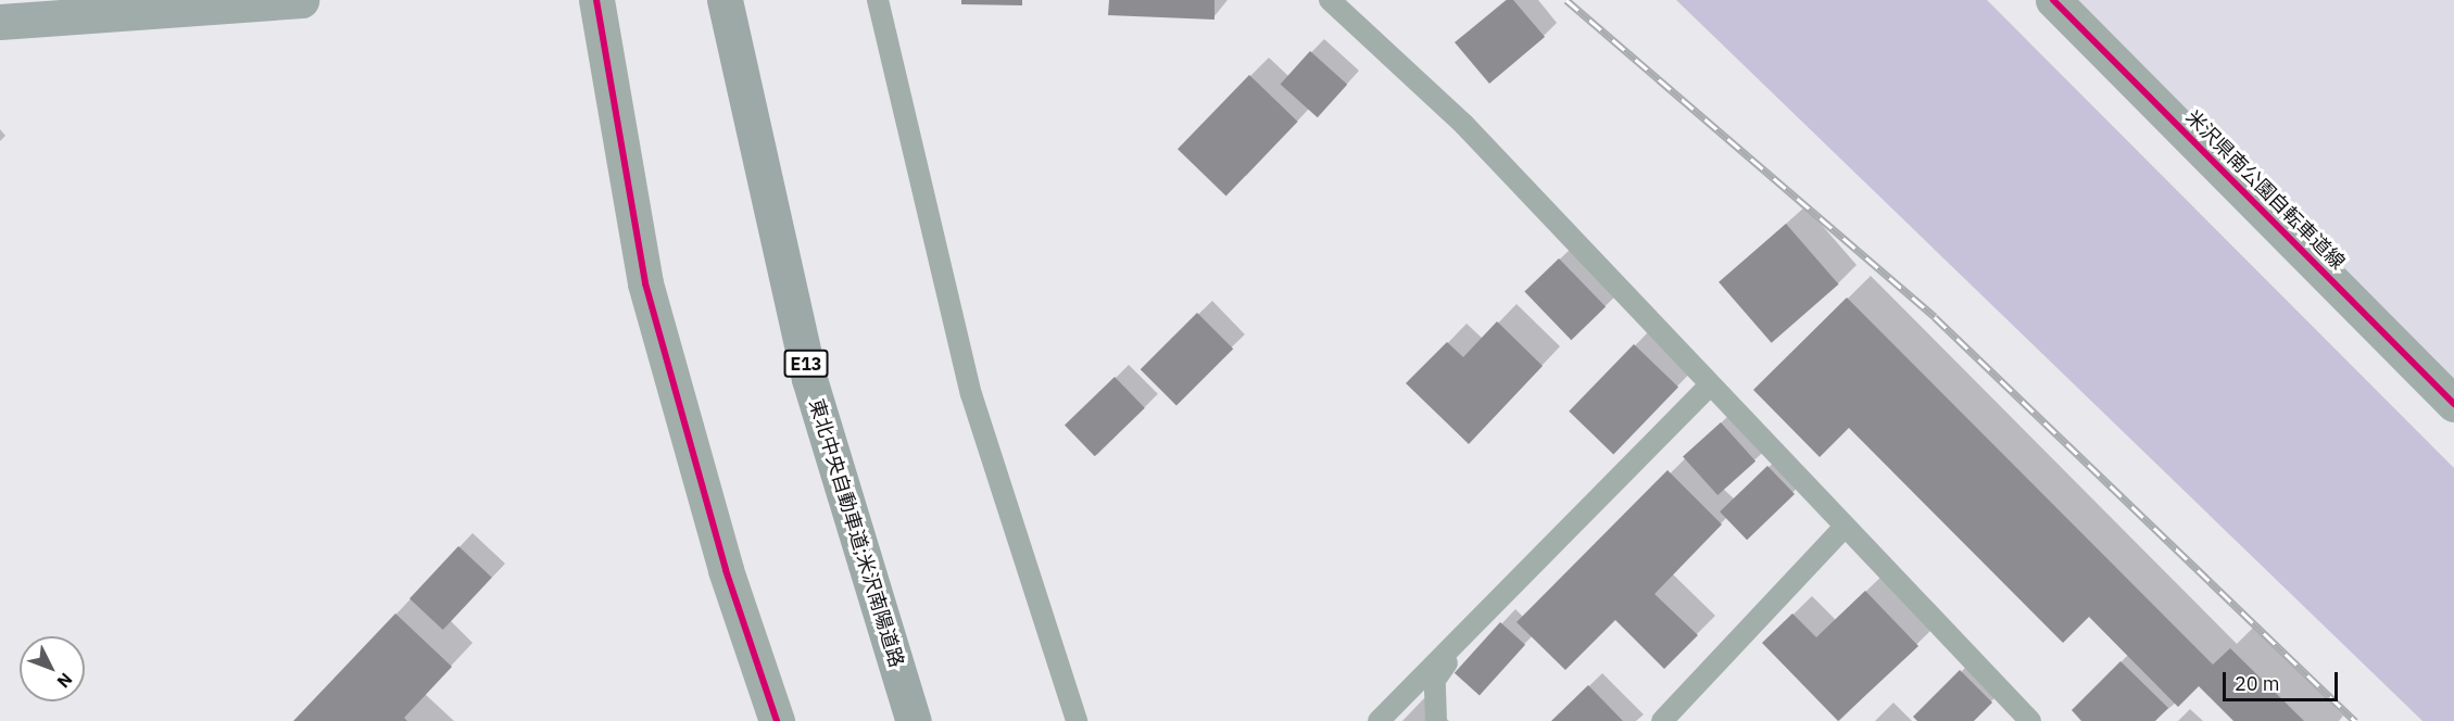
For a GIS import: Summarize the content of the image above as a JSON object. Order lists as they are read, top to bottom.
{
  "streets": {
    "highway": ["E13", "東北中央自動車道;米沢南陽道路"],
    "street": ["米沢県南公園自転車道線"]
  },
  "scale_bar": "20 m",
  "north": "bottom right"
}
